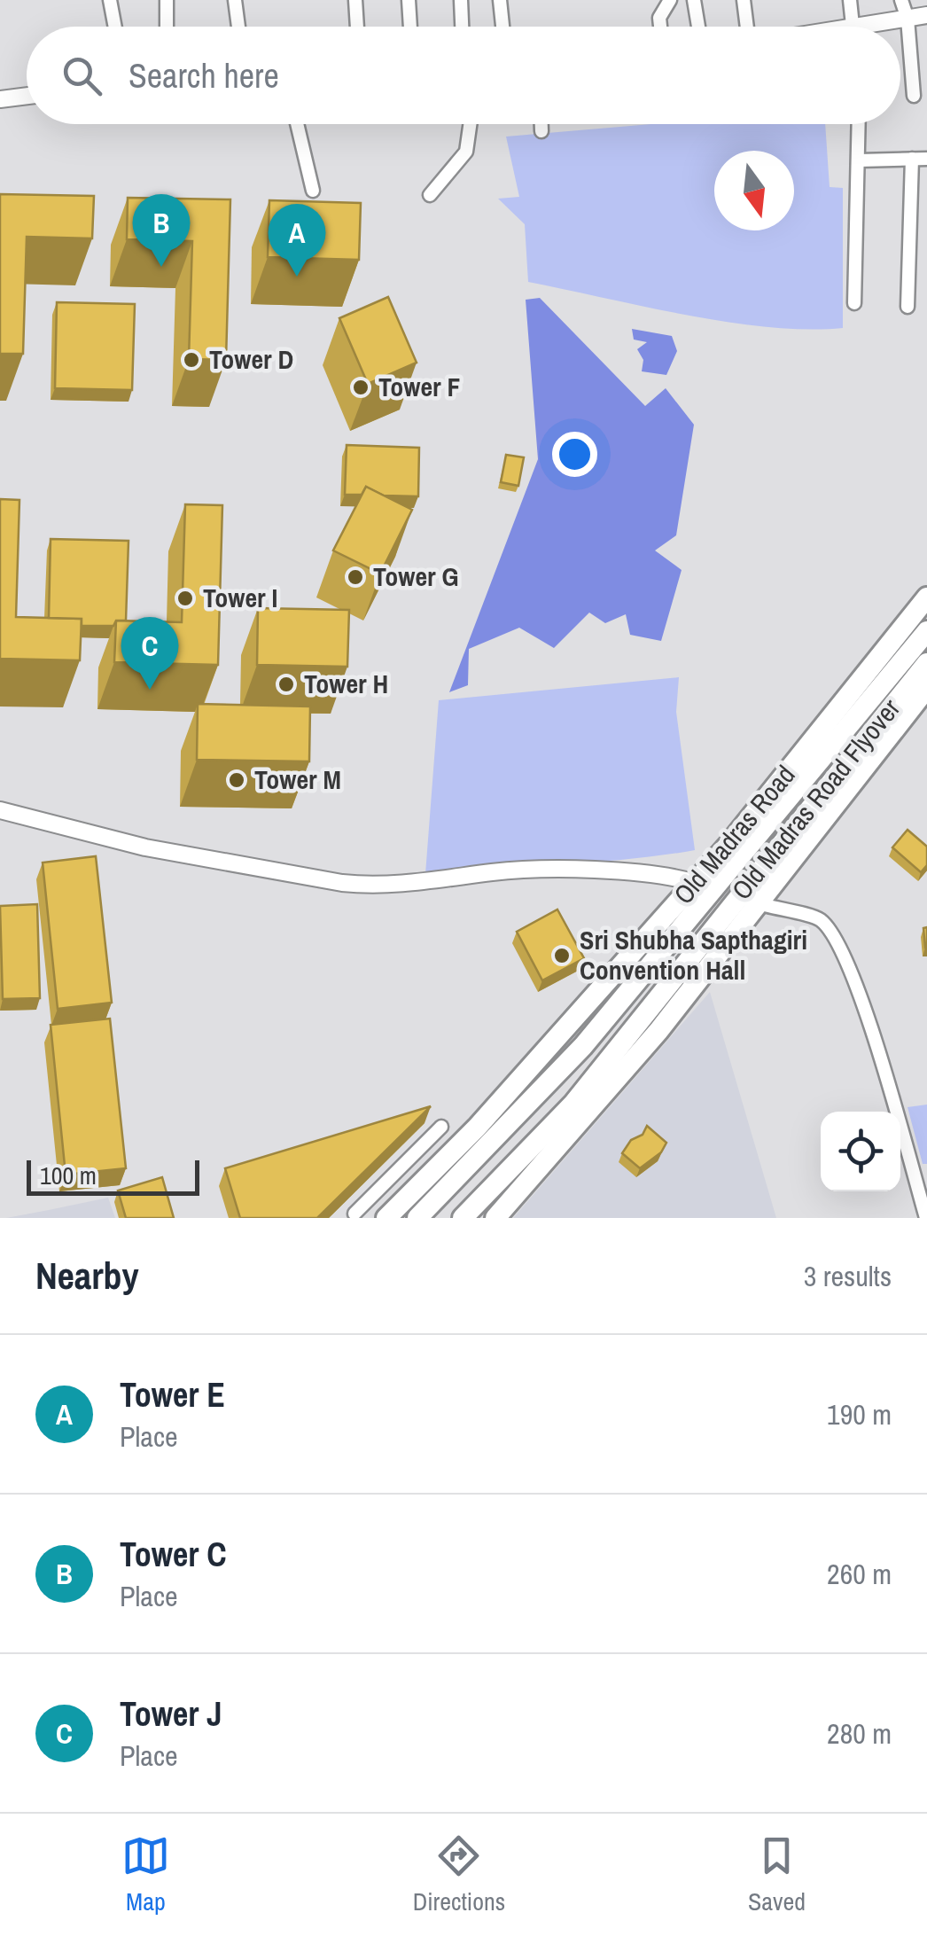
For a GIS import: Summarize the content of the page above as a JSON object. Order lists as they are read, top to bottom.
{
  "streets": {
    "main road": ["Old Madras Road Flyover", "Old Madras Road"]
  },
  "crossings": [
    ["Old Madras Road Flyover", "Old Madras Road"]
  ],
  "places": [
    "Tower D",
    "Tower F",
    "Tower G",
    "Tower I",
    "Tower H",
    "Tower M",
    "Sri Shubha Sapthagiri Convention Hall"
  ],
  "scale_bar": "100 m",
  "north": "bottom",
  "page": {
    "search": "Search here",
    "pins": ["B", "A", "C"],
    "scale": "100 m",
    "heading": ["Nearby", "3 results"],
    "list": [
      {
        "mark": "A",
        "name": "Tower E",
        "note": "Place",
        "value": "190 m"
      },
      {
        "mark": "B",
        "name": "Tower C",
        "note": "Place",
        "value": "260 m"
      },
      {
        "mark": "C",
        "name": "Tower J",
        "note": "Place",
        "value": "280 m"
      }
    ],
    "nav": ["Map", "Directions", "Saved"]
  }
}
